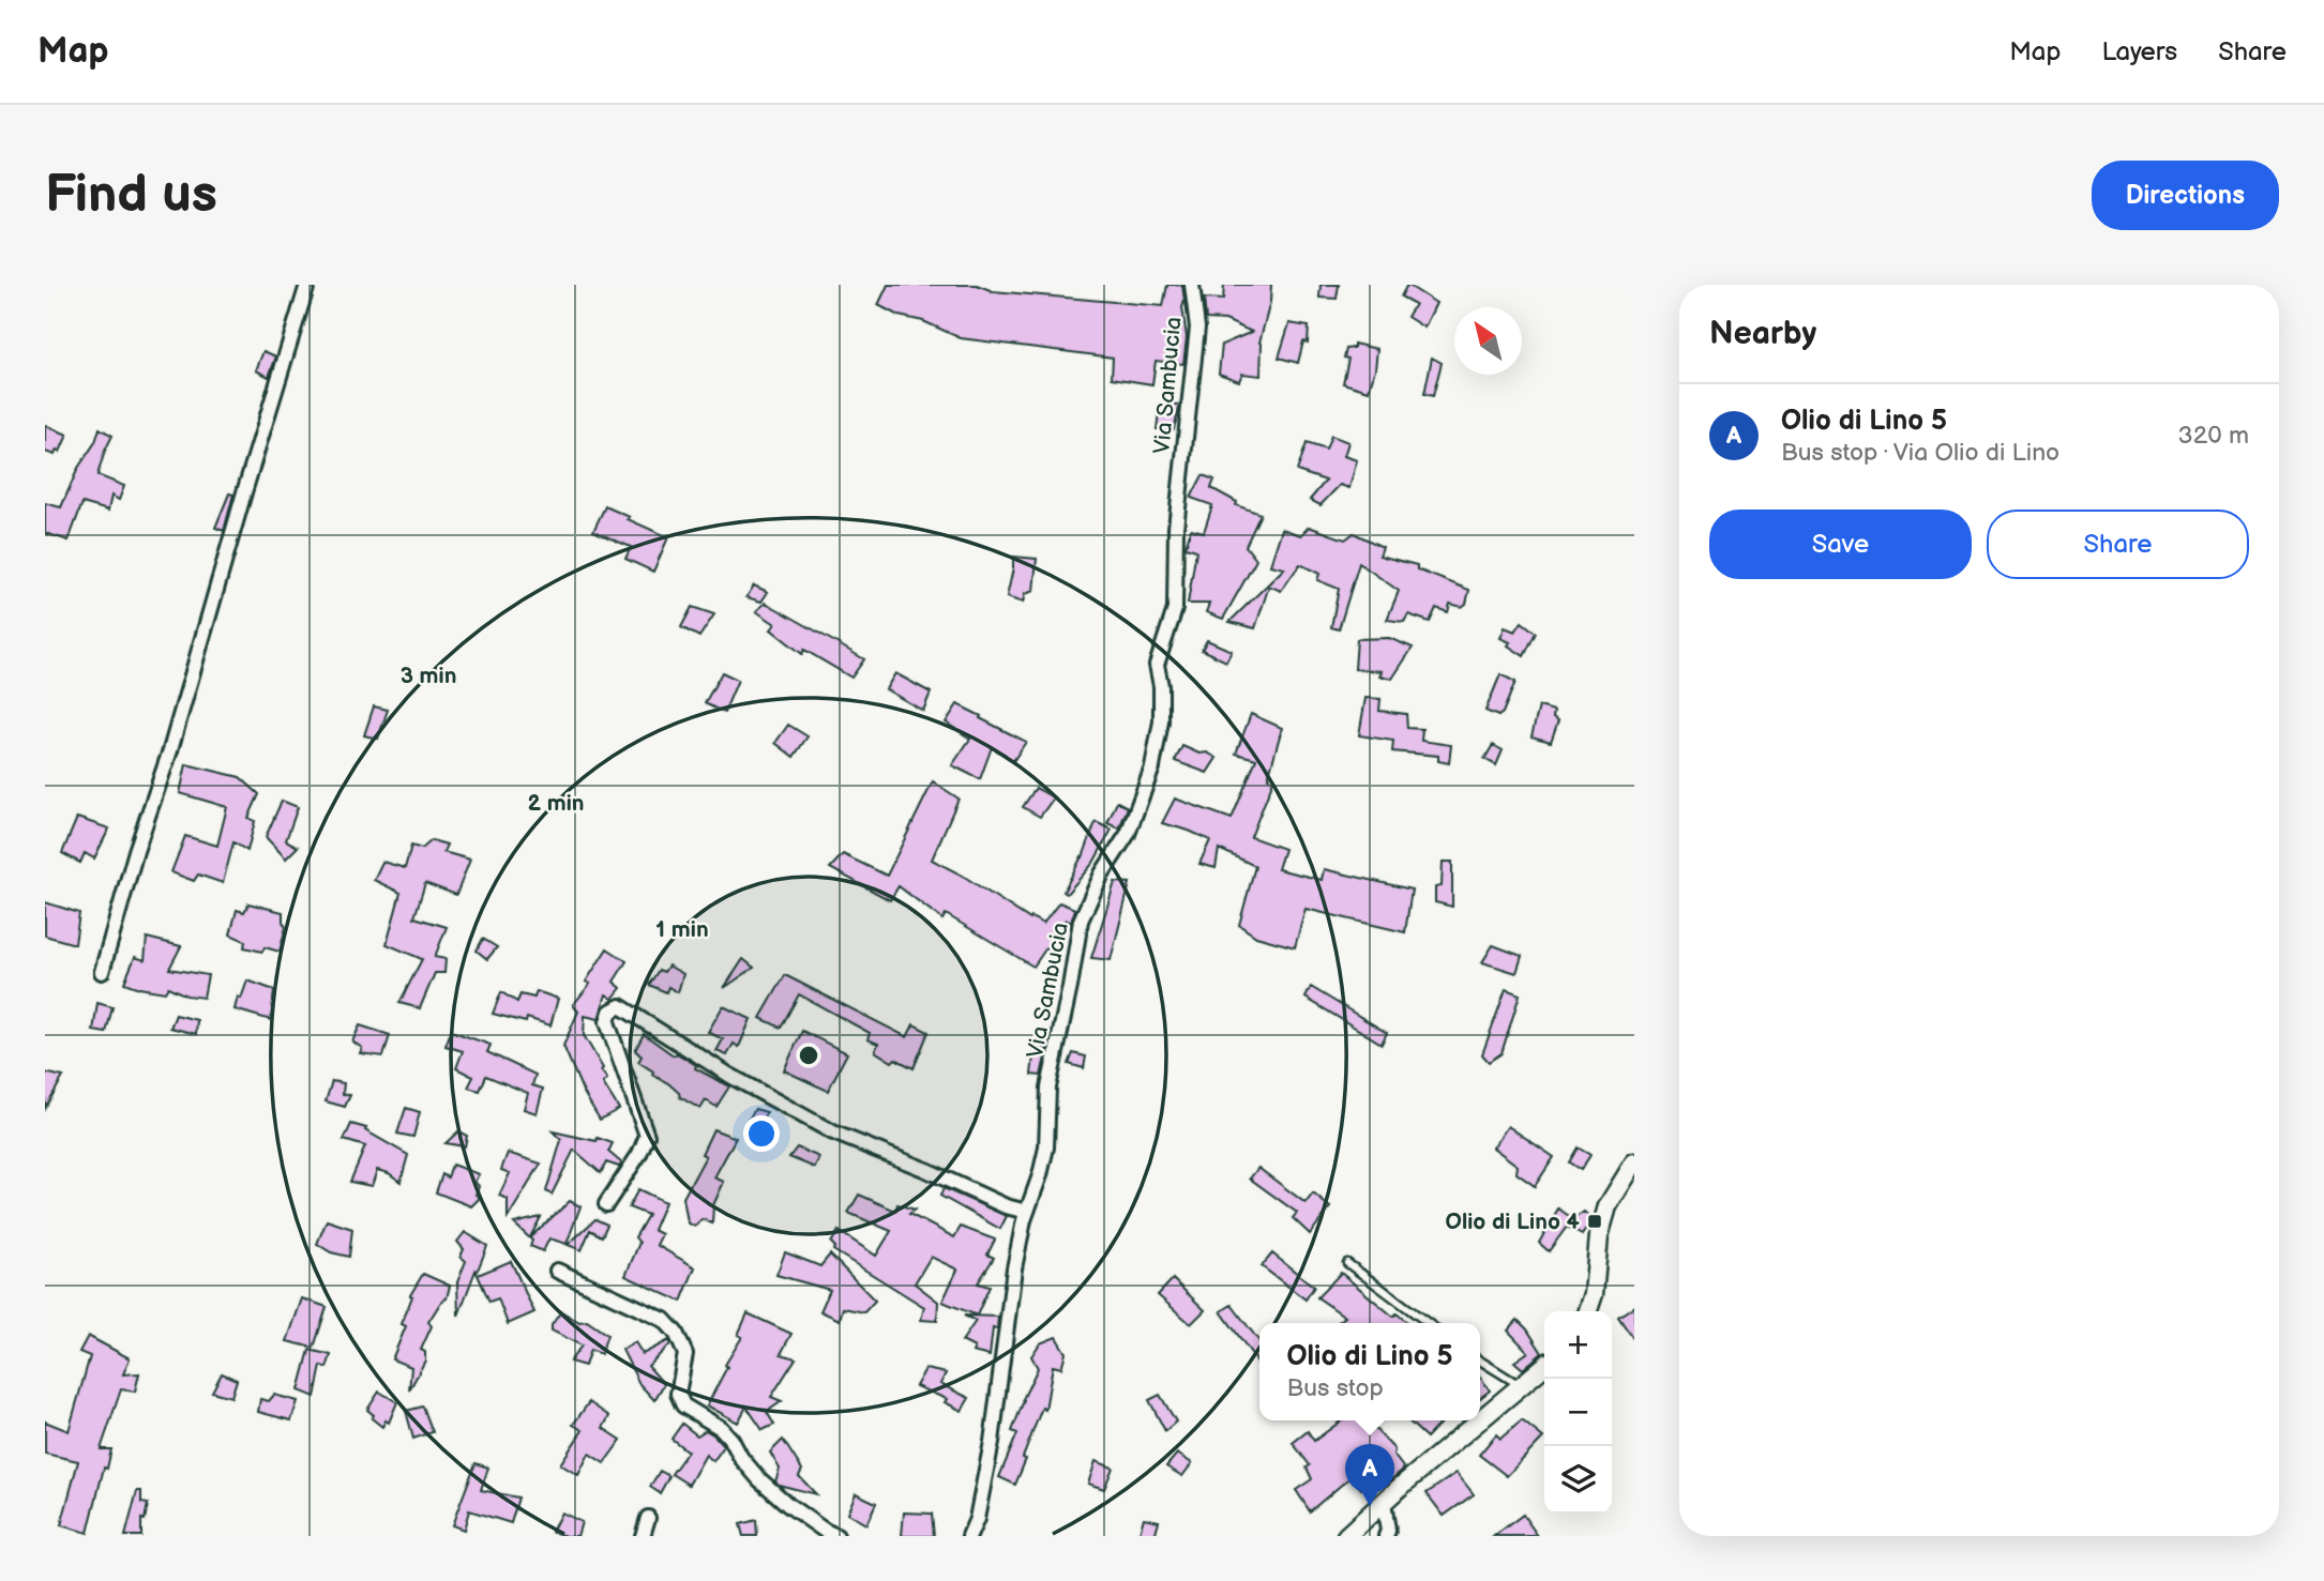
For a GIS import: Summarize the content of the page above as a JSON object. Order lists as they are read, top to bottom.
{
  "streets": {
    "street": ["Via Sambucia"]
  },
  "places": {
    "transit": ["Olio di Lino 4"]
  },
  "north": "top left",
  "page": {
    "header": "Map",
    "nav": ["Map", "Layers", "Share"],
    "buttons": [
      "Directions",
      ["Save", "Share"]
    ],
    "title": "Find us",
    "heading": "Nearby",
    "list": [
      {
        "mark": "A",
        "name": "Olio di Lino 5",
        "note": "Bus stop · Via Olio di Lino",
        "value": "320 m"
      }
    ],
    "map_buttons": ["+", "−"],
    "popup": ["Olio di Lino 5", "Bus stop"],
    "pins": "A"
  },
  "rings": ["3 min", "2 min", "1 min"]
}
